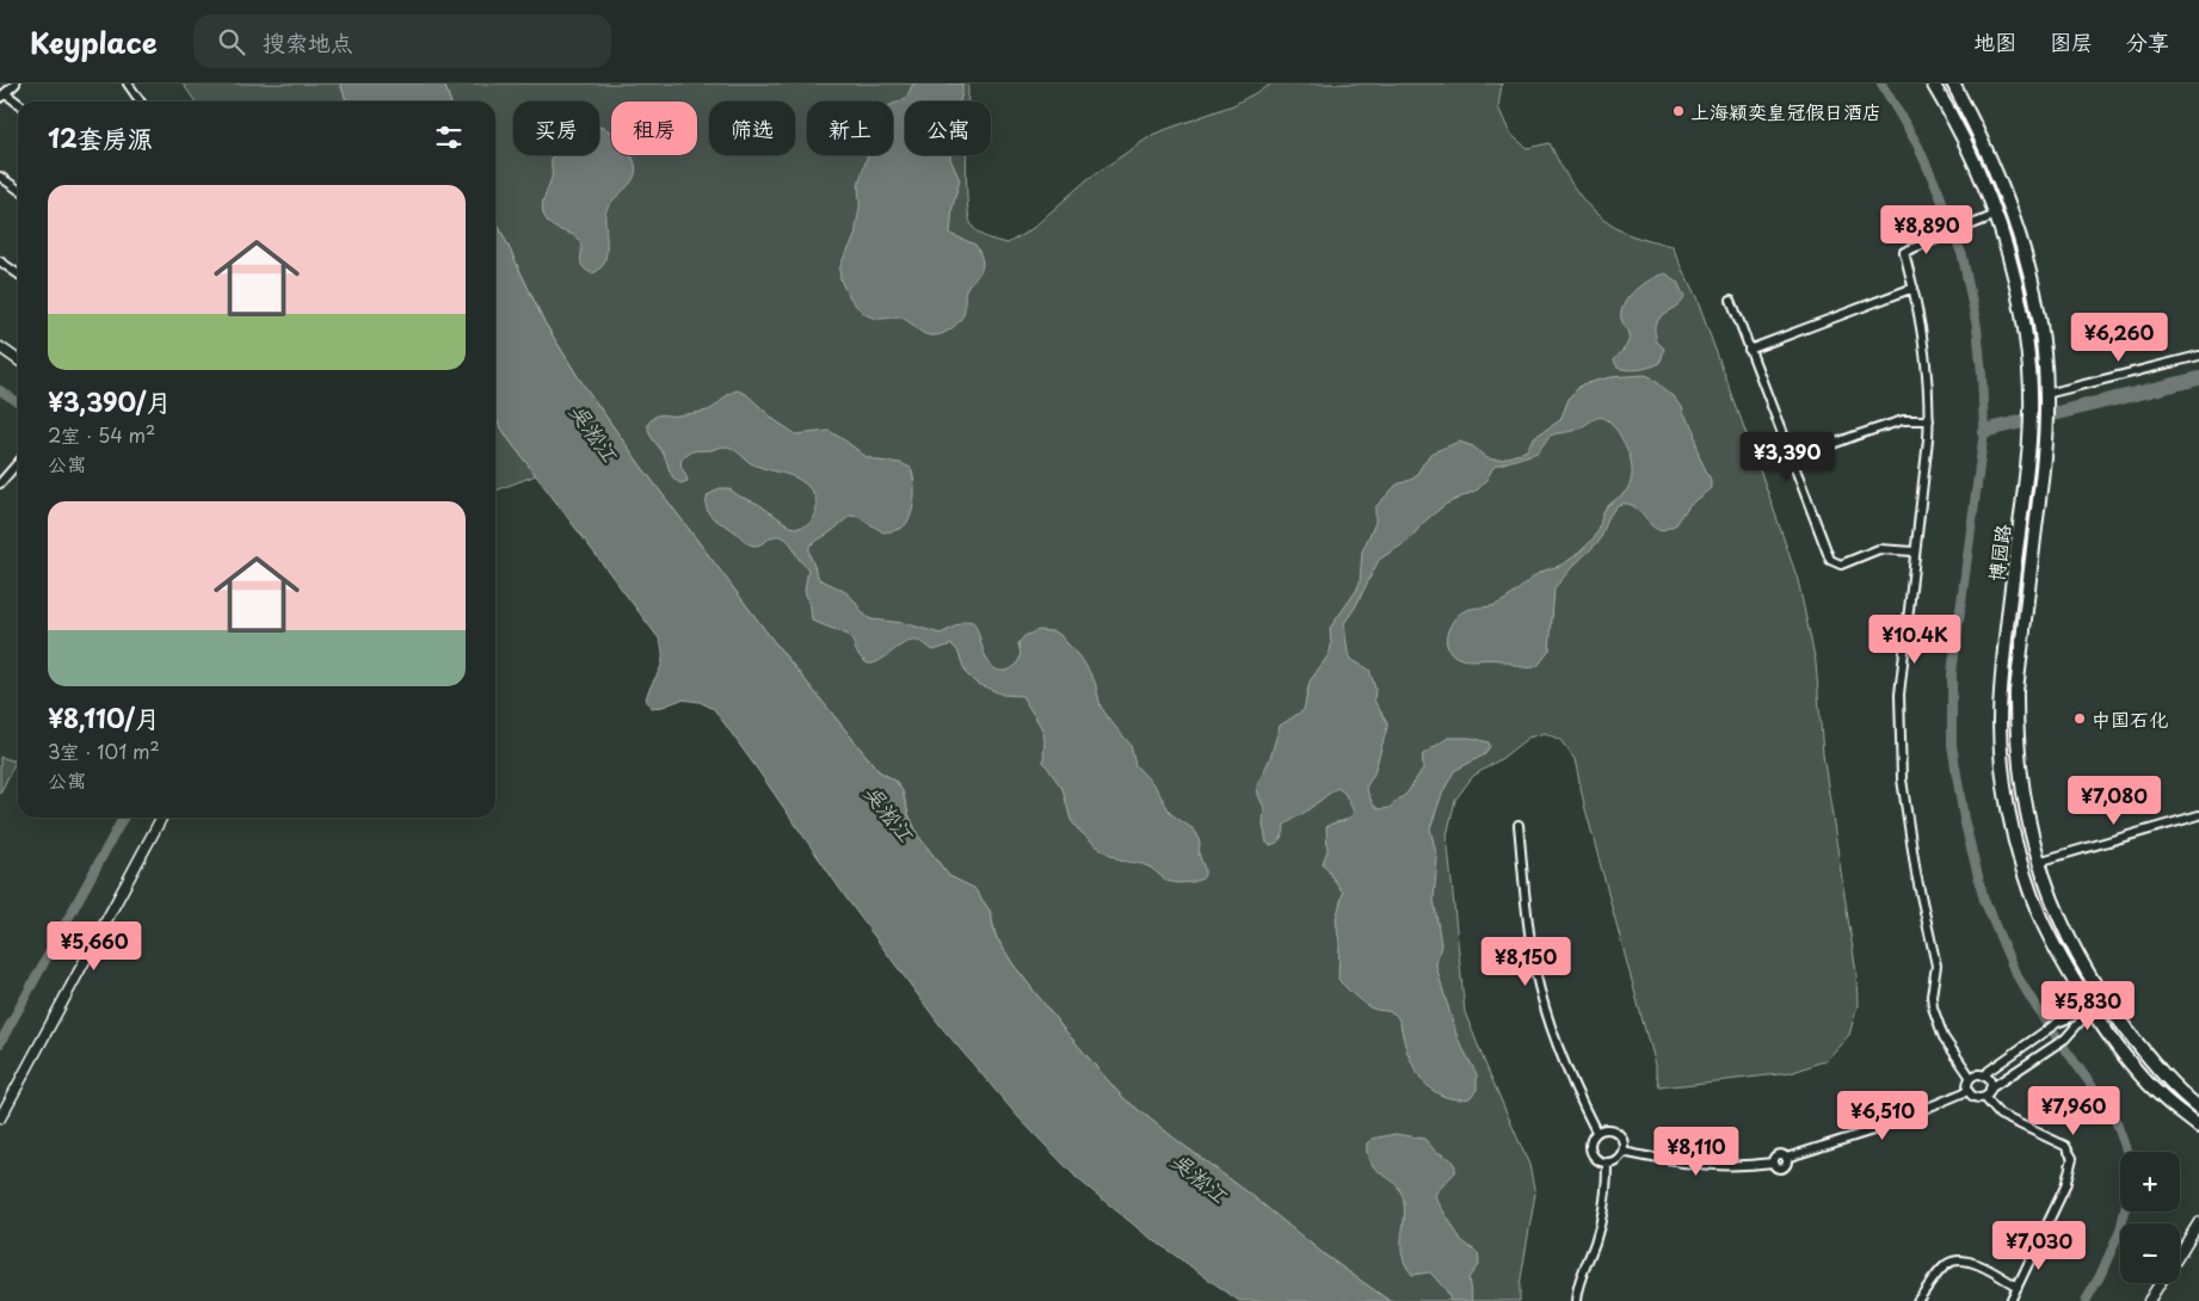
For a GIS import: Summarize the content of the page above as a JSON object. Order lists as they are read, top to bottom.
{
  "streets": {
    "main road": ["博园路"]
  },
  "water": ["吴淞江"],
  "places": ["上海颖奕皇冠假日酒店", "中国石化"],
  "page": {
    "header": "Keyplace",
    "search": "搜索地点",
    "nav": ["地图", "图层", "分享"],
    "chip": [
      "买房",
      "租房",
      "筛选",
      "新上",
      "公寓"
    ],
    "heading": "12套房源",
    "list": [
      {
        "name": "¥3,390/月",
        "note": "2室 · 54 m² · 公寓"
      },
      {
        "name": "¥8,110/月",
        "note": "3室 · 101 m² · 公寓"
      }
    ],
    "price": [
      "¥8,890",
      "¥6,260",
      "¥3,390",
      "¥10.4K",
      "¥7,080",
      "¥5,660",
      "¥8,150",
      "¥5,830",
      "¥7,960",
      "¥6,510",
      "¥8,110",
      "¥7,030"
    ],
    "map_buttons": ["+", "−"]
  }
}
